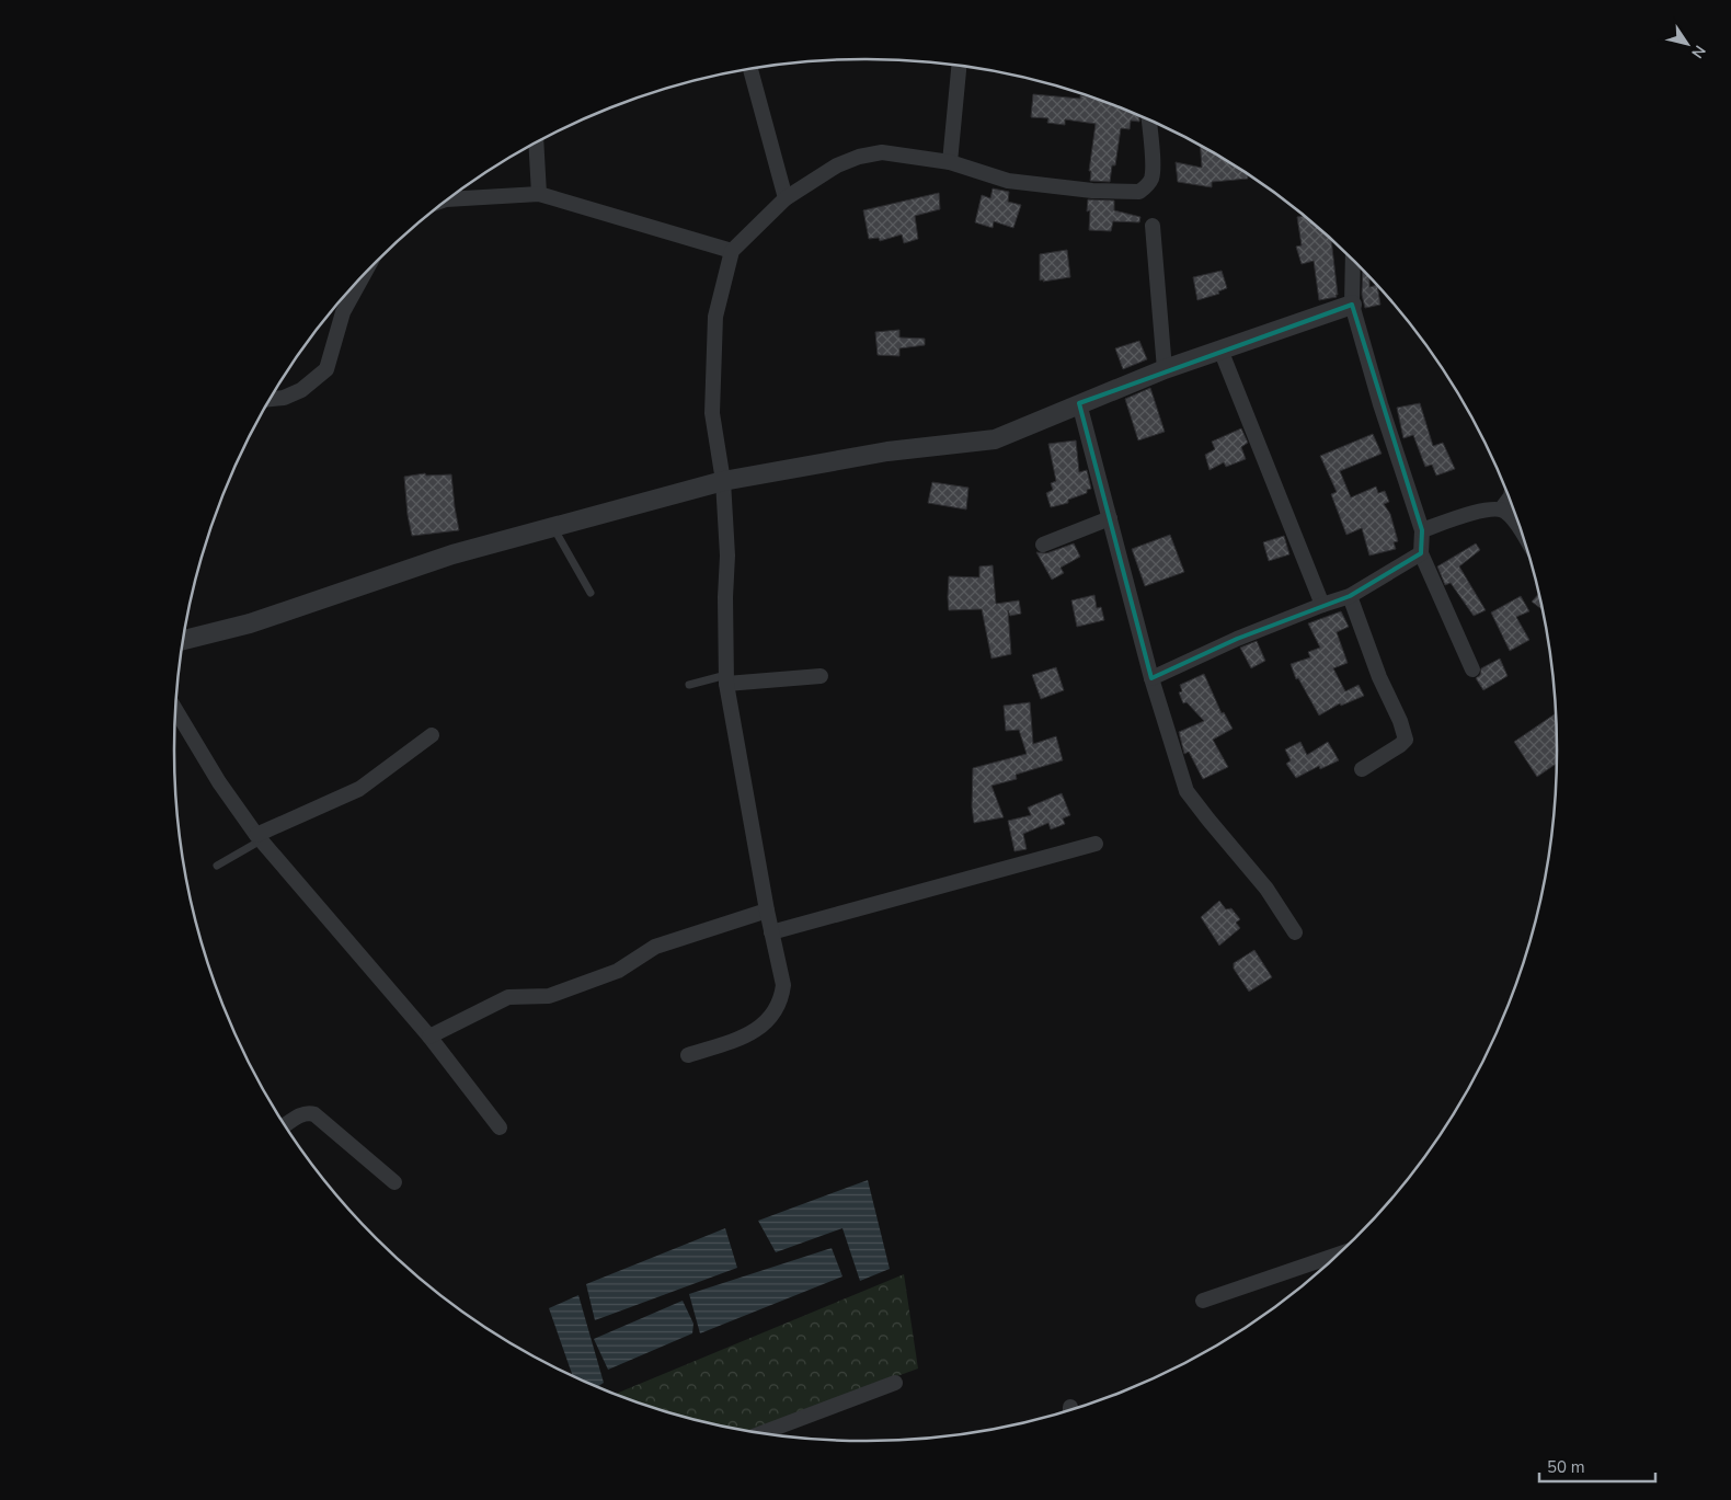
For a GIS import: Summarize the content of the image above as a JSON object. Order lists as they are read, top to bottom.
{
  "scale_bar": "50 m",
  "north": "bottom right"
}
